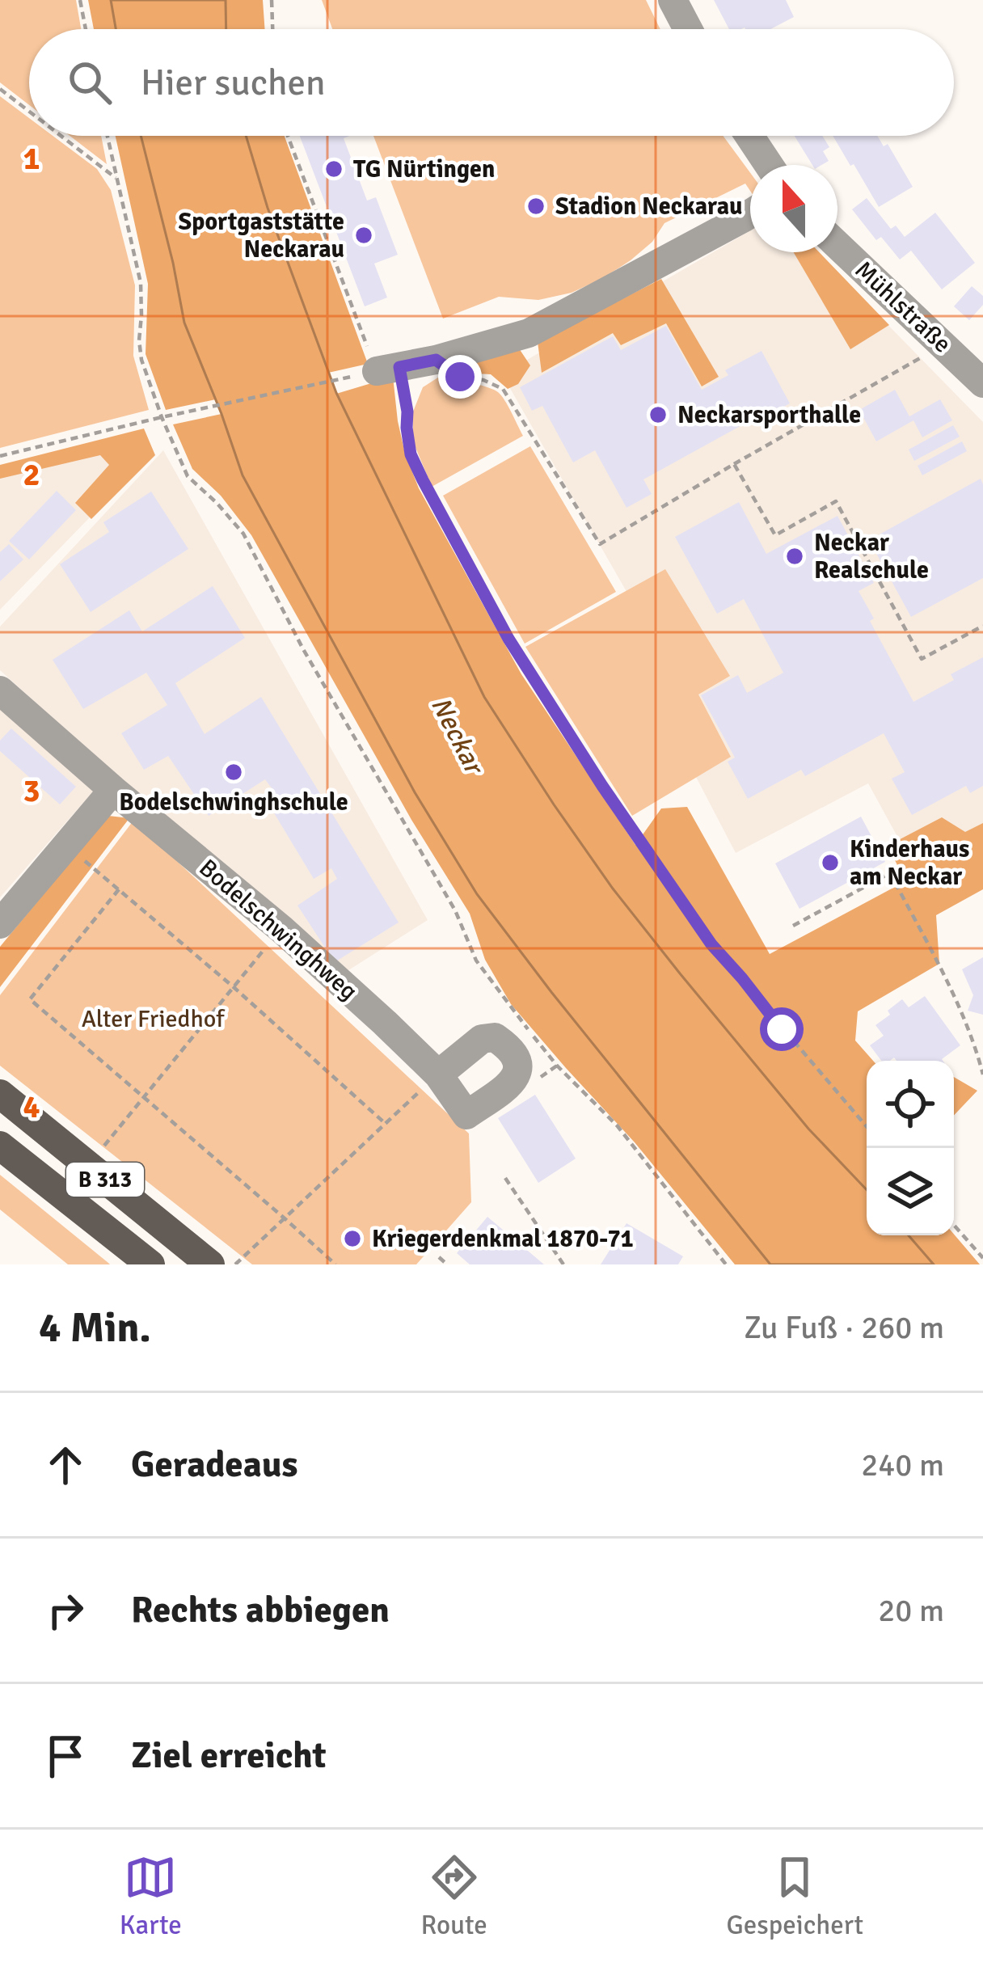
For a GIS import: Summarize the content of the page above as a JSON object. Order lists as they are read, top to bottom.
{
  "streets": {
    "main road": ["B 313"],
    "street": ["Mühlstraße", "Bodelschwinghweg"]
  },
  "water": ["Neckar"],
  "parks": ["Alter Friedhof"],
  "places": [
    "TG Nürtingen",
    "Stadion Neckarau",
    "Sportgaststätte Neckarau",
    "Neckarsporthalle",
    "Neckar Realschule",
    "Bodelschwinghschule",
    "Kinderhaus am Neckar",
    "Kriegerdenkmal 1870-71"
  ],
  "north": "top",
  "page": {
    "search": "Hier suchen",
    "heading": ["4 Min.", "Zu Fuß · 260 m"],
    "list": [
      ["Geradeaus", "240 m"],
      ["Rechts abbiegen", "20 m"],
      "Ziel erreicht"
    ],
    "nav": ["Karte", "Route", "Gespeichert"]
  },
  "grid": {
    "rows": [
      "1",
      "2",
      "3",
      "4"
    ]
  }
}
